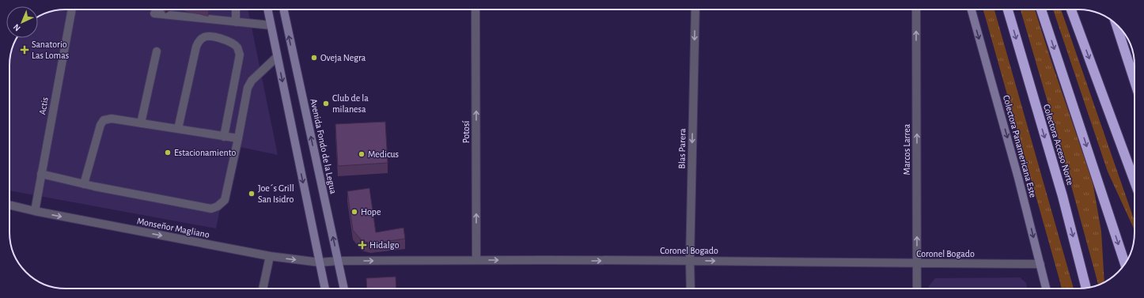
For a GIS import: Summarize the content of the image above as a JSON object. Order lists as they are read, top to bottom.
{
  "streets": {
    "highway": ["Colectora Acceso Norte"],
    "main road": ["Avenida Fondo de la Legua", "Colectora Panamericana Este"],
    "street": [
      "Actis",
      "Potosí",
      "Blas Parera",
      "Marcos Larrea",
      "Monseñor Magliano",
      "Coronel Bogado"
    ]
  },
  "crossings": [
    ["Actis", "Monseñor Magliano"],
    ["Potosí", "Coronel Bogado"],
    ["Avenida Fondo de la Legua", "Monseñor Magliano"],
    ["Avenida Fondo de la Legua", "Coronel Bogado"],
    ["Colectora Panamericana Este", "Coronel Bogado"],
    ["Blas Parera", "Coronel Bogado"],
    ["Marcos Larrea", "Coronel Bogado"],
    ["Monseñor Magliano", "Coronel Bogado"]
  ],
  "one_way": [
    "Potosí",
    "Colectora Panamericana Este",
    "Blas Parera",
    "Marcos Larrea",
    "Monseñor Magliano",
    "Coronel Bogado"
  ],
  "places": {
    "health": ["Sanatorio Las Lomas", "Hidalgo"],
    "other": [
      "Oveja Negra",
      "Club de la milanesa",
      "Estacionamiento",
      "Medicus",
      "Joe´s Grill San Isidro",
      "Hope"
    ]
  },
  "north": "bottom left"
}
